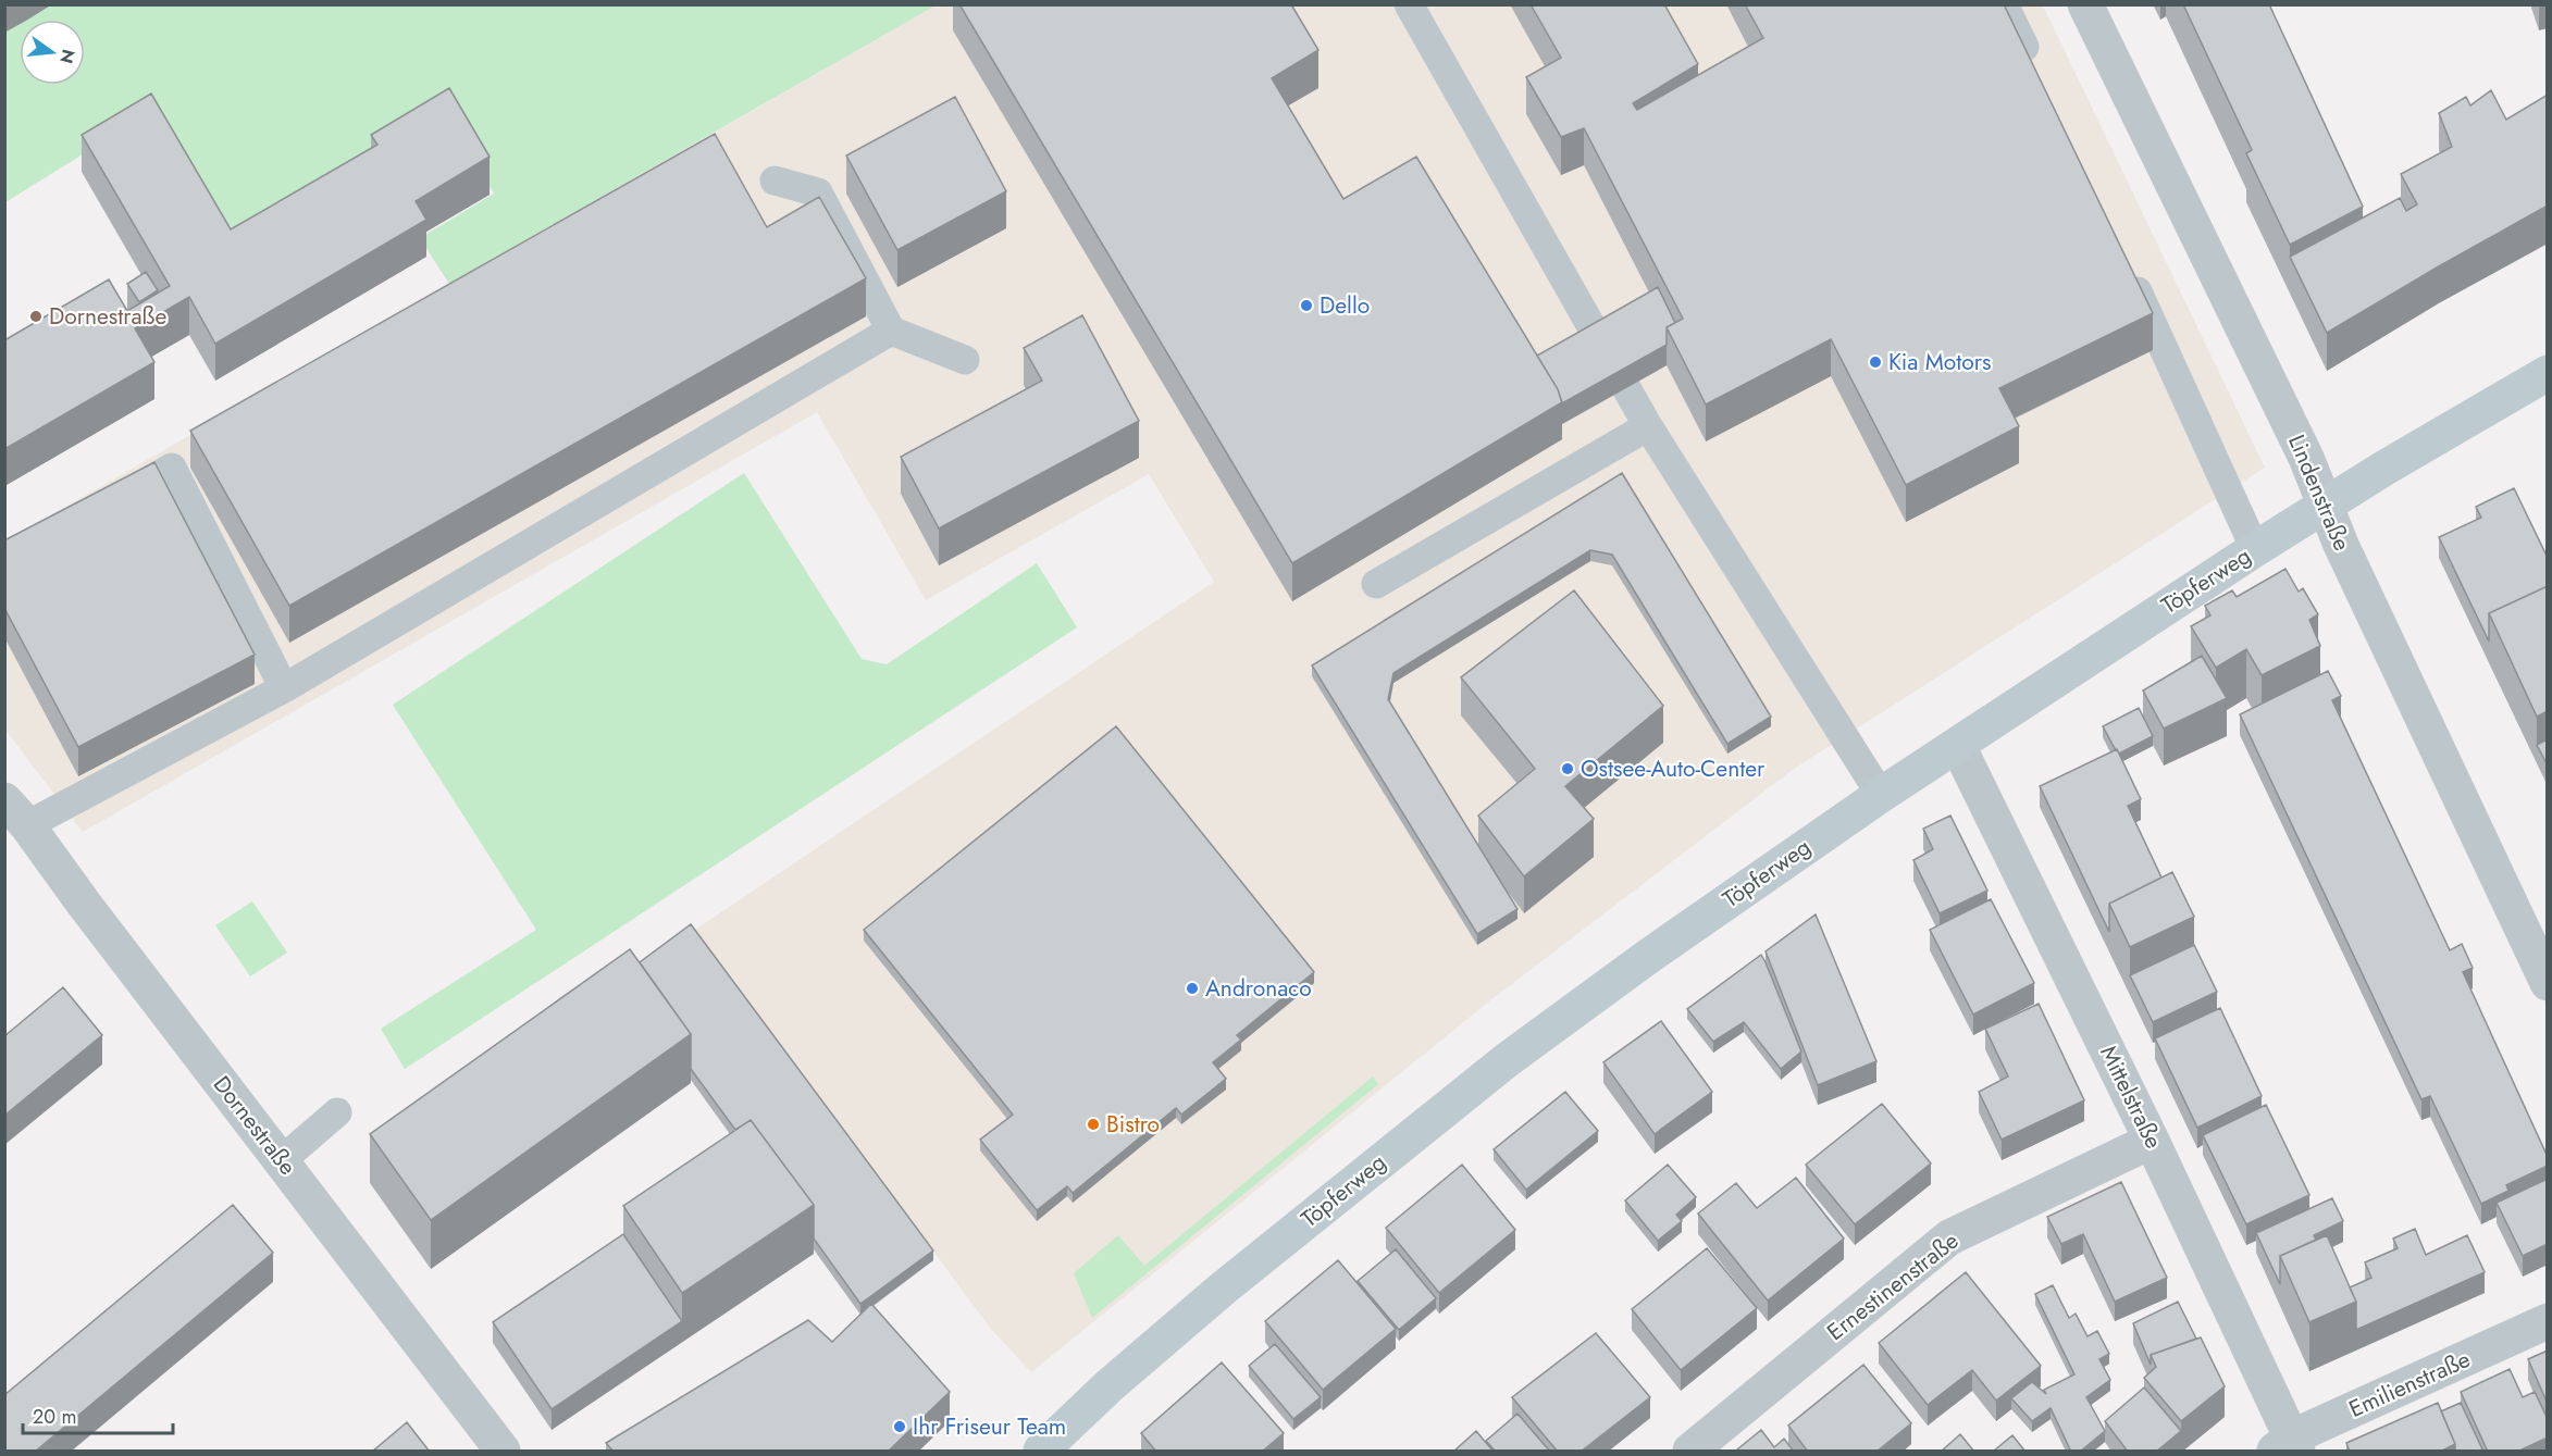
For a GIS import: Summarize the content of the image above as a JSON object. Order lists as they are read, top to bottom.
{
  "streets": {
    "main road": ["Töpferweg"],
    "street": [
      "Lindenstraße",
      "Mittelstraße",
      "Dornestraße",
      "Ernestinenstraße",
      "Emilienstraße"
    ]
  },
  "crossings": [
    ["Lindenstraße", "Töpferweg"],
    ["Töpferweg", "Mittelstraße"],
    ["Mittelstraße", "Ernestinenstraße"],
    ["Mittelstraße", "Emilienstraße"]
  ],
  "places": [
    "Dello",
    "Dornestraße",
    "Kia Motors",
    "Ostsee-Auto-Center",
    "Andronaco",
    "Bistro",
    "Ihr Friseur Team"
  ],
  "scale_bar": "20 m",
  "north": "right"
}
